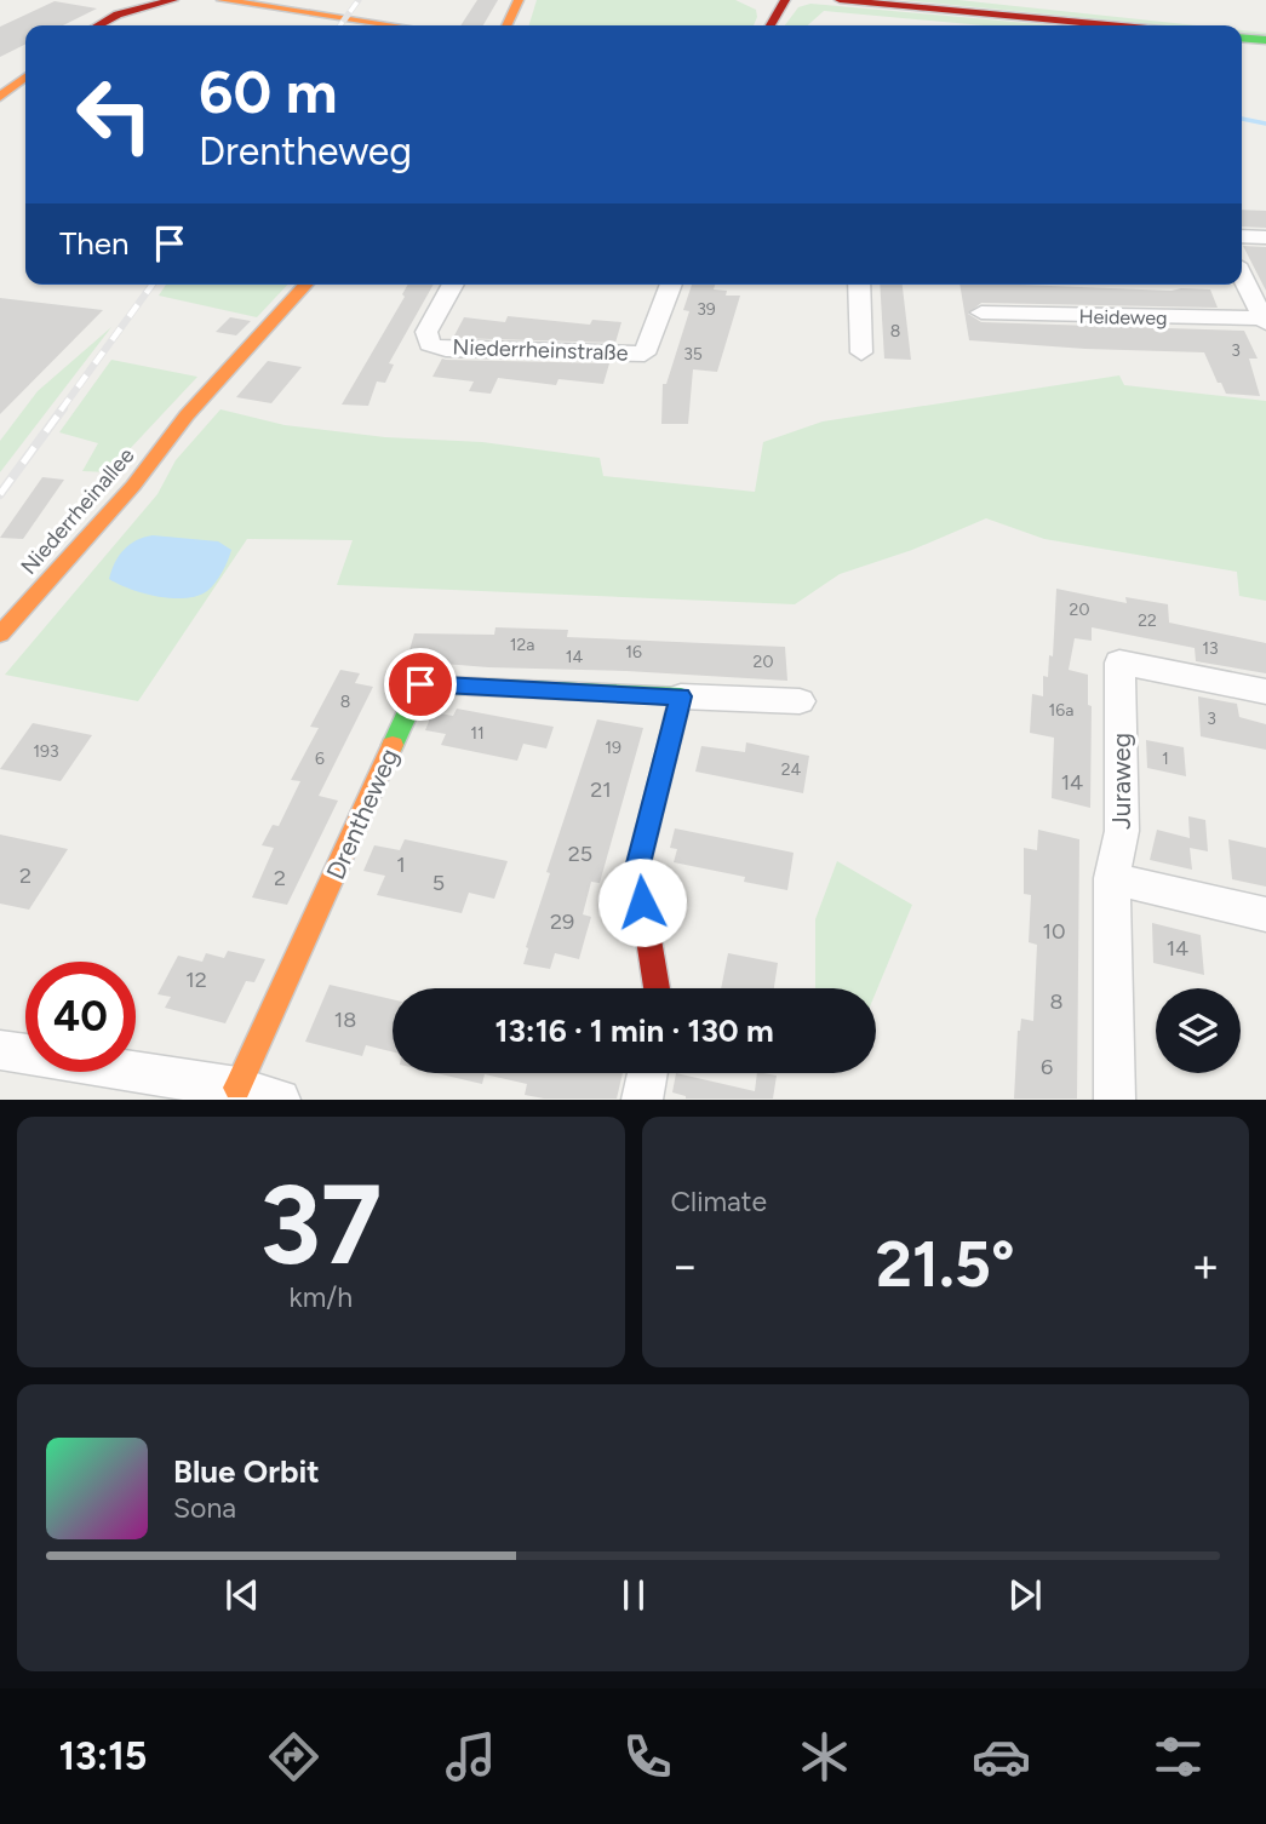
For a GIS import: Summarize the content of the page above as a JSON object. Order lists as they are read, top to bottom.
{
  "streets": {
    "main road": ["Niederrheinallee", "Drentheweg"],
    "street": ["Heideweg", "Niederrheinstraße", "Juraweg"]
  },
  "house_numbers": [
    "39",
    "8",
    "3",
    "35",
    "20",
    "22",
    "12a",
    "13",
    "16",
    "14",
    "20",
    "8",
    "16a",
    "3",
    "11",
    "19",
    "193",
    "6",
    "1",
    "24",
    "14",
    "21",
    "25",
    "1",
    "2",
    "2",
    "5",
    "29",
    "10",
    "14",
    "12",
    "8",
    "18",
    "6"
  ],
  "page": {
    "turn": ["60 m", "Drentheweg"],
    "then": "Then",
    "limit": "40",
    "trip": "13:16 · 1 min · 130 m",
    "tile": [
      ["37", "km/h"],
      "Climate"
    ],
    "heat": ["−", "21.5°", "+"],
    "song": ["Blue Orbit", "Sona"],
    "tabs": "13:15"
  }
}
